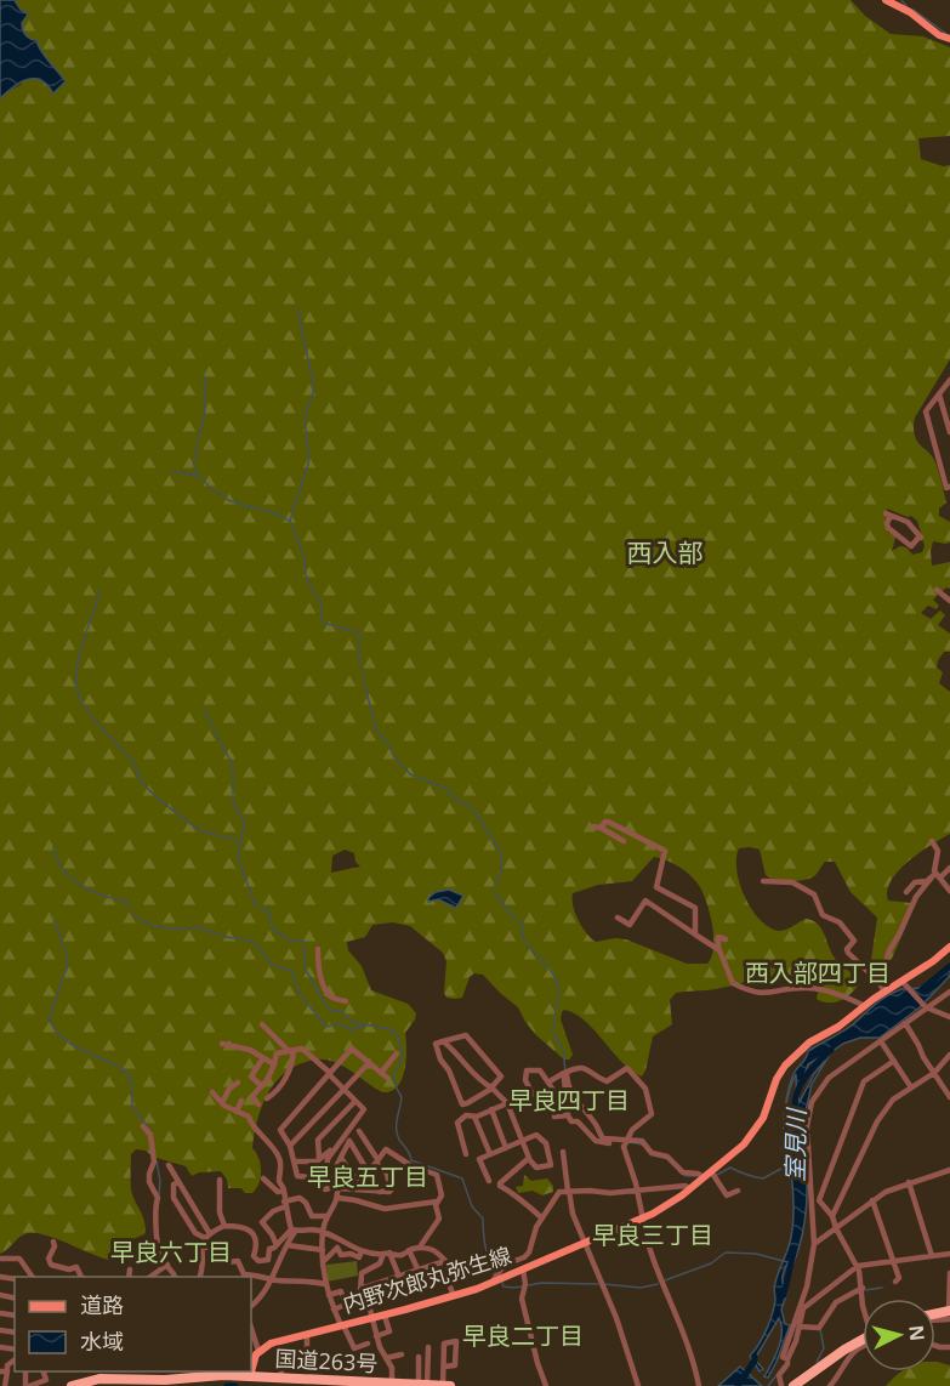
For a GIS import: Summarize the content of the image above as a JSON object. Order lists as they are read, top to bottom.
{
  "streets": {
    "highway": ["国道263号"],
    "main road": ["内野次郎丸弥生線"]
  },
  "districts": [
    "西入部",
    "西入部四丁目",
    "早良四丁目",
    "早良五丁目",
    "早良三丁目",
    "早良六丁目",
    "早良二丁目"
  ],
  "water": ["室見川"],
  "legend": ["道路", "水域"],
  "north": "right"
}
